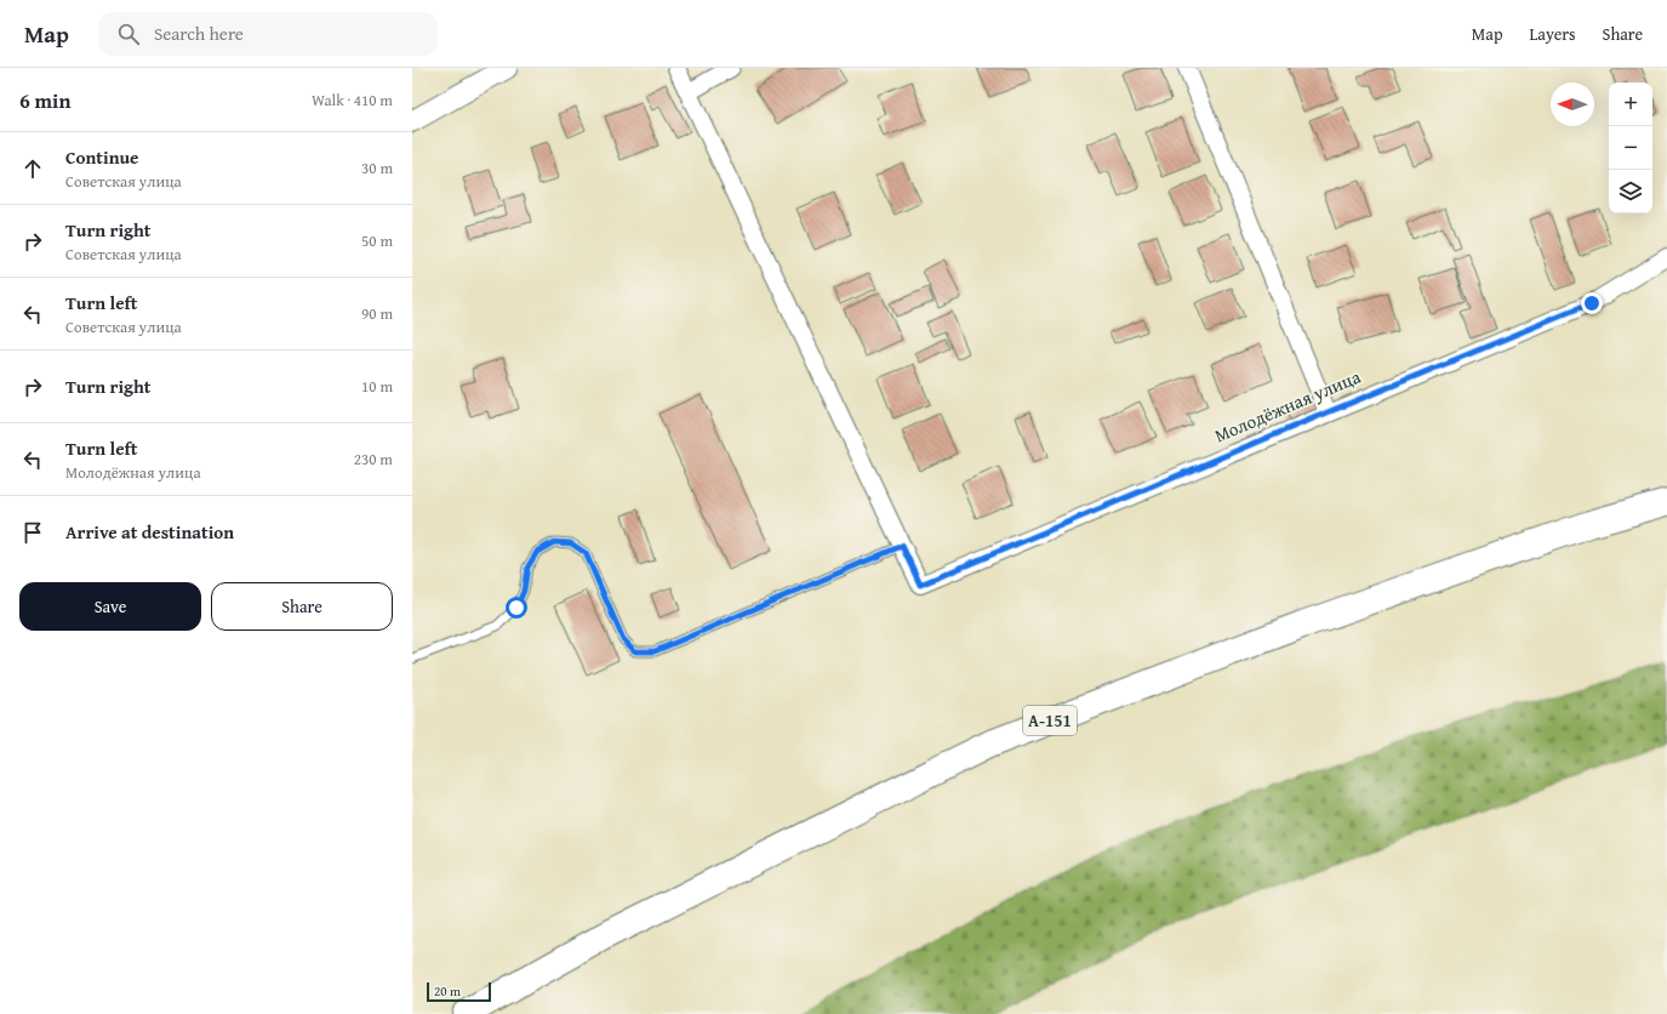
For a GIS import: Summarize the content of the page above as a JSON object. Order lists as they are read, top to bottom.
{
  "streets": {
    "highway": ["А-151"],
    "street": ["Молодёжная улица"]
  },
  "scale_bar": "20 m",
  "north": "left",
  "page": {
    "header": "Map",
    "search": "Search here",
    "nav": ["Map", "Layers", "Share"],
    "heading": ["6 min", "Walk · 410 m"],
    "map_buttons": ["+", "−"],
    "list": [
      ["Continue", "Советская улица", "30 m"],
      ["Turn right", "Советская улица", "50 m"],
      ["Turn left", "Советская улица", "90 m"],
      ["Turn right", "10 m"],
      ["Turn left", "Молодёжная улица", "230 m"],
      "Arrive at destination"
    ],
    "buttons": ["Save", "Share"],
    "scale": "20 m"
  }
}
